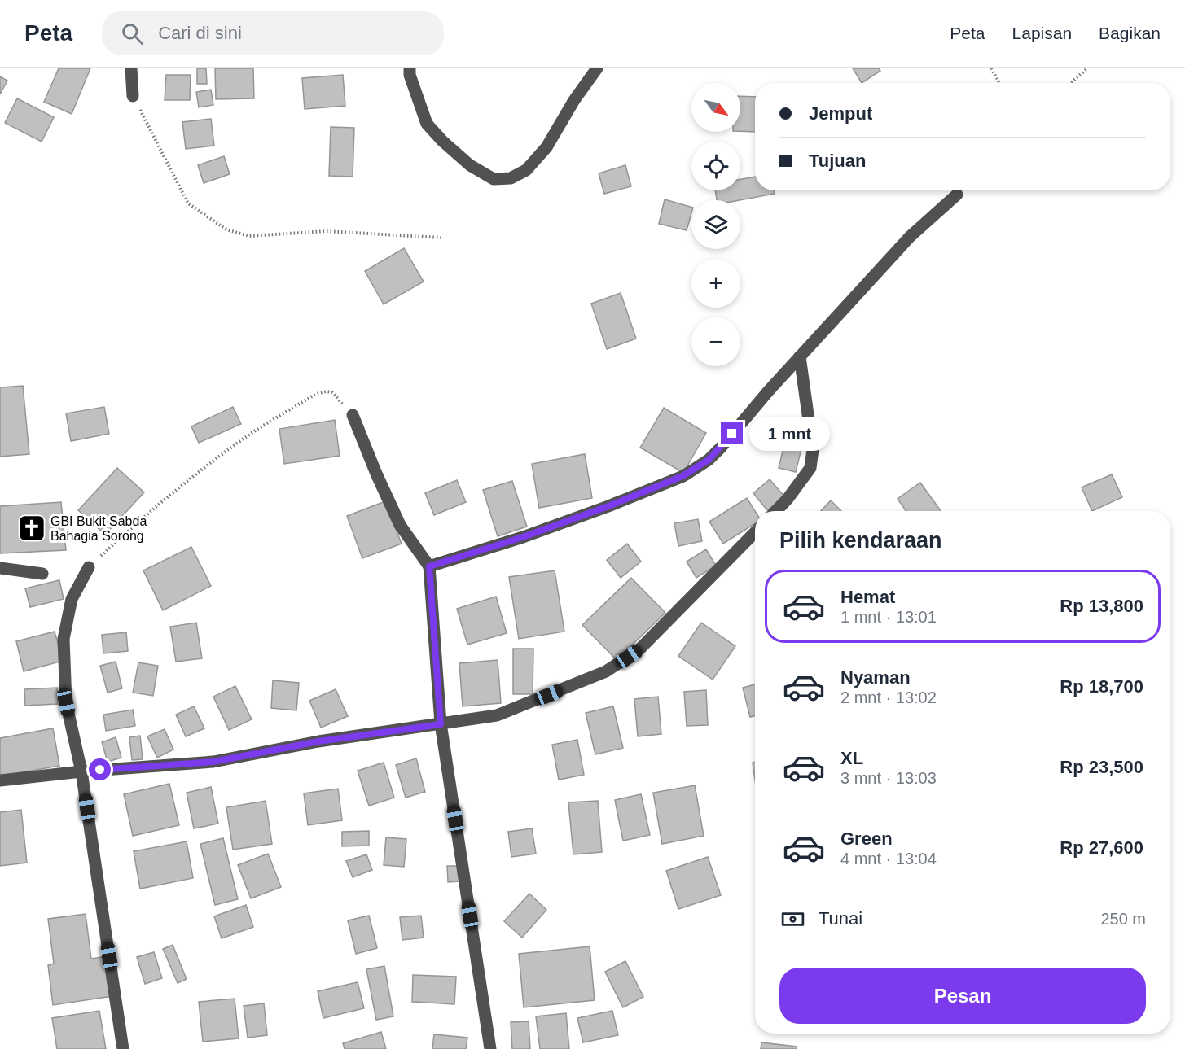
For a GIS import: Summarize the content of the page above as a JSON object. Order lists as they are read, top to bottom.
{
  "places": {
    "church": ["GBI Bukit Sabda Bahagia Sorong"]
  },
  "north": "bottom right",
  "page": {
    "header": "Peta",
    "search": "Cari di sini",
    "nav": ["Peta", "Lapisan", "Bagikan"],
    "map_buttons": ["+", "−"],
    "banner": ["Jemput", "Tujuan"],
    "bubble": "1 mnt",
    "heading": "Pilih kendaraan",
    "list": [
      {
        "name": "Hemat",
        "note": "1 mnt · 13:01",
        "value": "Rp 13,800"
      },
      {
        "name": "Nyaman",
        "note": "2 mnt · 13:02",
        "value": "Rp 18,700"
      },
      {
        "name": "XL",
        "note": "3 mnt · 13:03",
        "value": "Rp 23,500"
      },
      {
        "name": "Green",
        "note": "4 mnt · 13:04",
        "value": "Rp 27,600"
      }
    ],
    "pay": ["Tunai", "250 m"],
    "buttons": "Pesan"
  }
}
